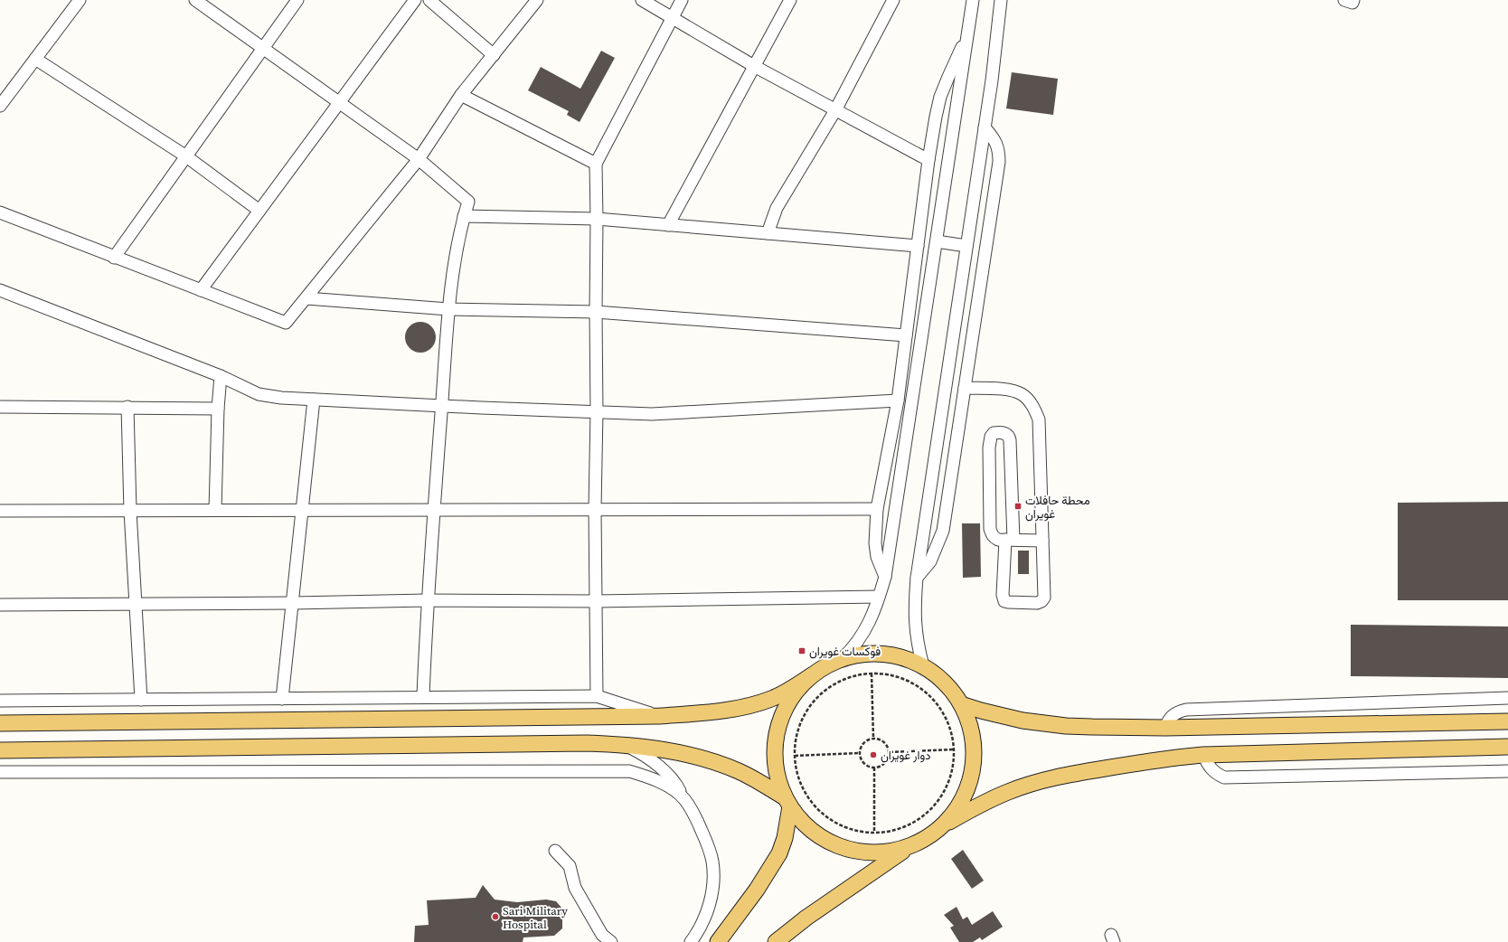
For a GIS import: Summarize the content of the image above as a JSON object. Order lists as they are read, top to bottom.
{
  "places": {
    "transit": ["محطة حافلات غويران", "فوكسات غويران"],
    "other": ["دوار غويران", "Sari Military Hospital"]
  }
}
